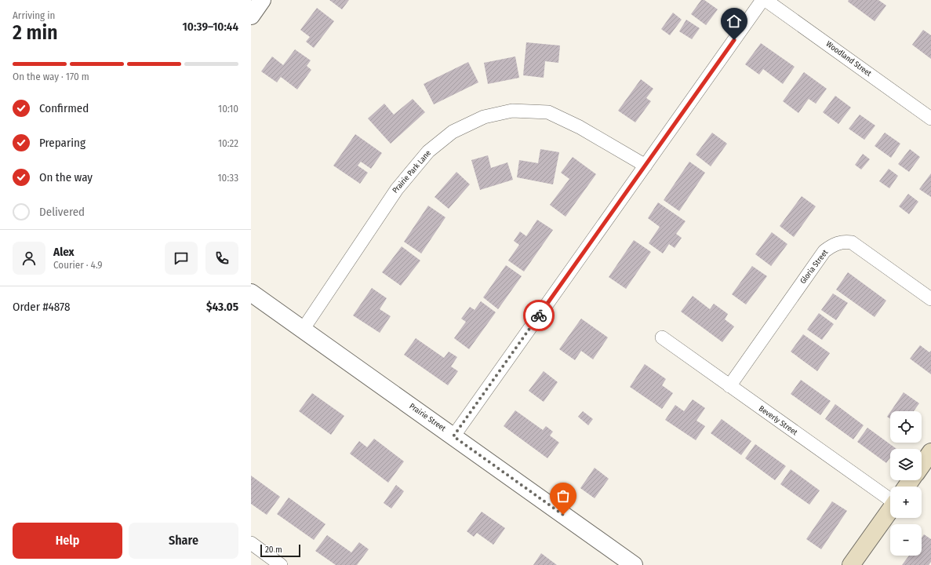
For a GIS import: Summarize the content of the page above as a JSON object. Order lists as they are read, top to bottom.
{
  "streets": {
    "street": [
      "Woodland Street",
      "Prairie Park Lane",
      "Gloria Street",
      "Prairie Street",
      "Beverly Street"
    ]
  },
  "crossings": [
    ["Prairie Park Lane", "Prairie Street"],
    ["Gloria Street", "Beverly Street"]
  ],
  "scale_bar": "20 m",
  "page": {
    "heading": ["2 min", "Arriving in", "10:39–10:44"],
    "panel": [
      "Alex",
      "Courier · 4.9",
      "Order #4878",
      "$43.05"
    ],
    "bar": "On the way · 170 m",
    "list": [
      ["Confirmed", "10:10"],
      ["Preparing", "10:22"],
      ["On the way", "10:33"],
      "Delivered"
    ],
    "map_buttons": ["+", "−"],
    "buttons": ["Help", "Share"],
    "scale": "20 m"
  }
}
